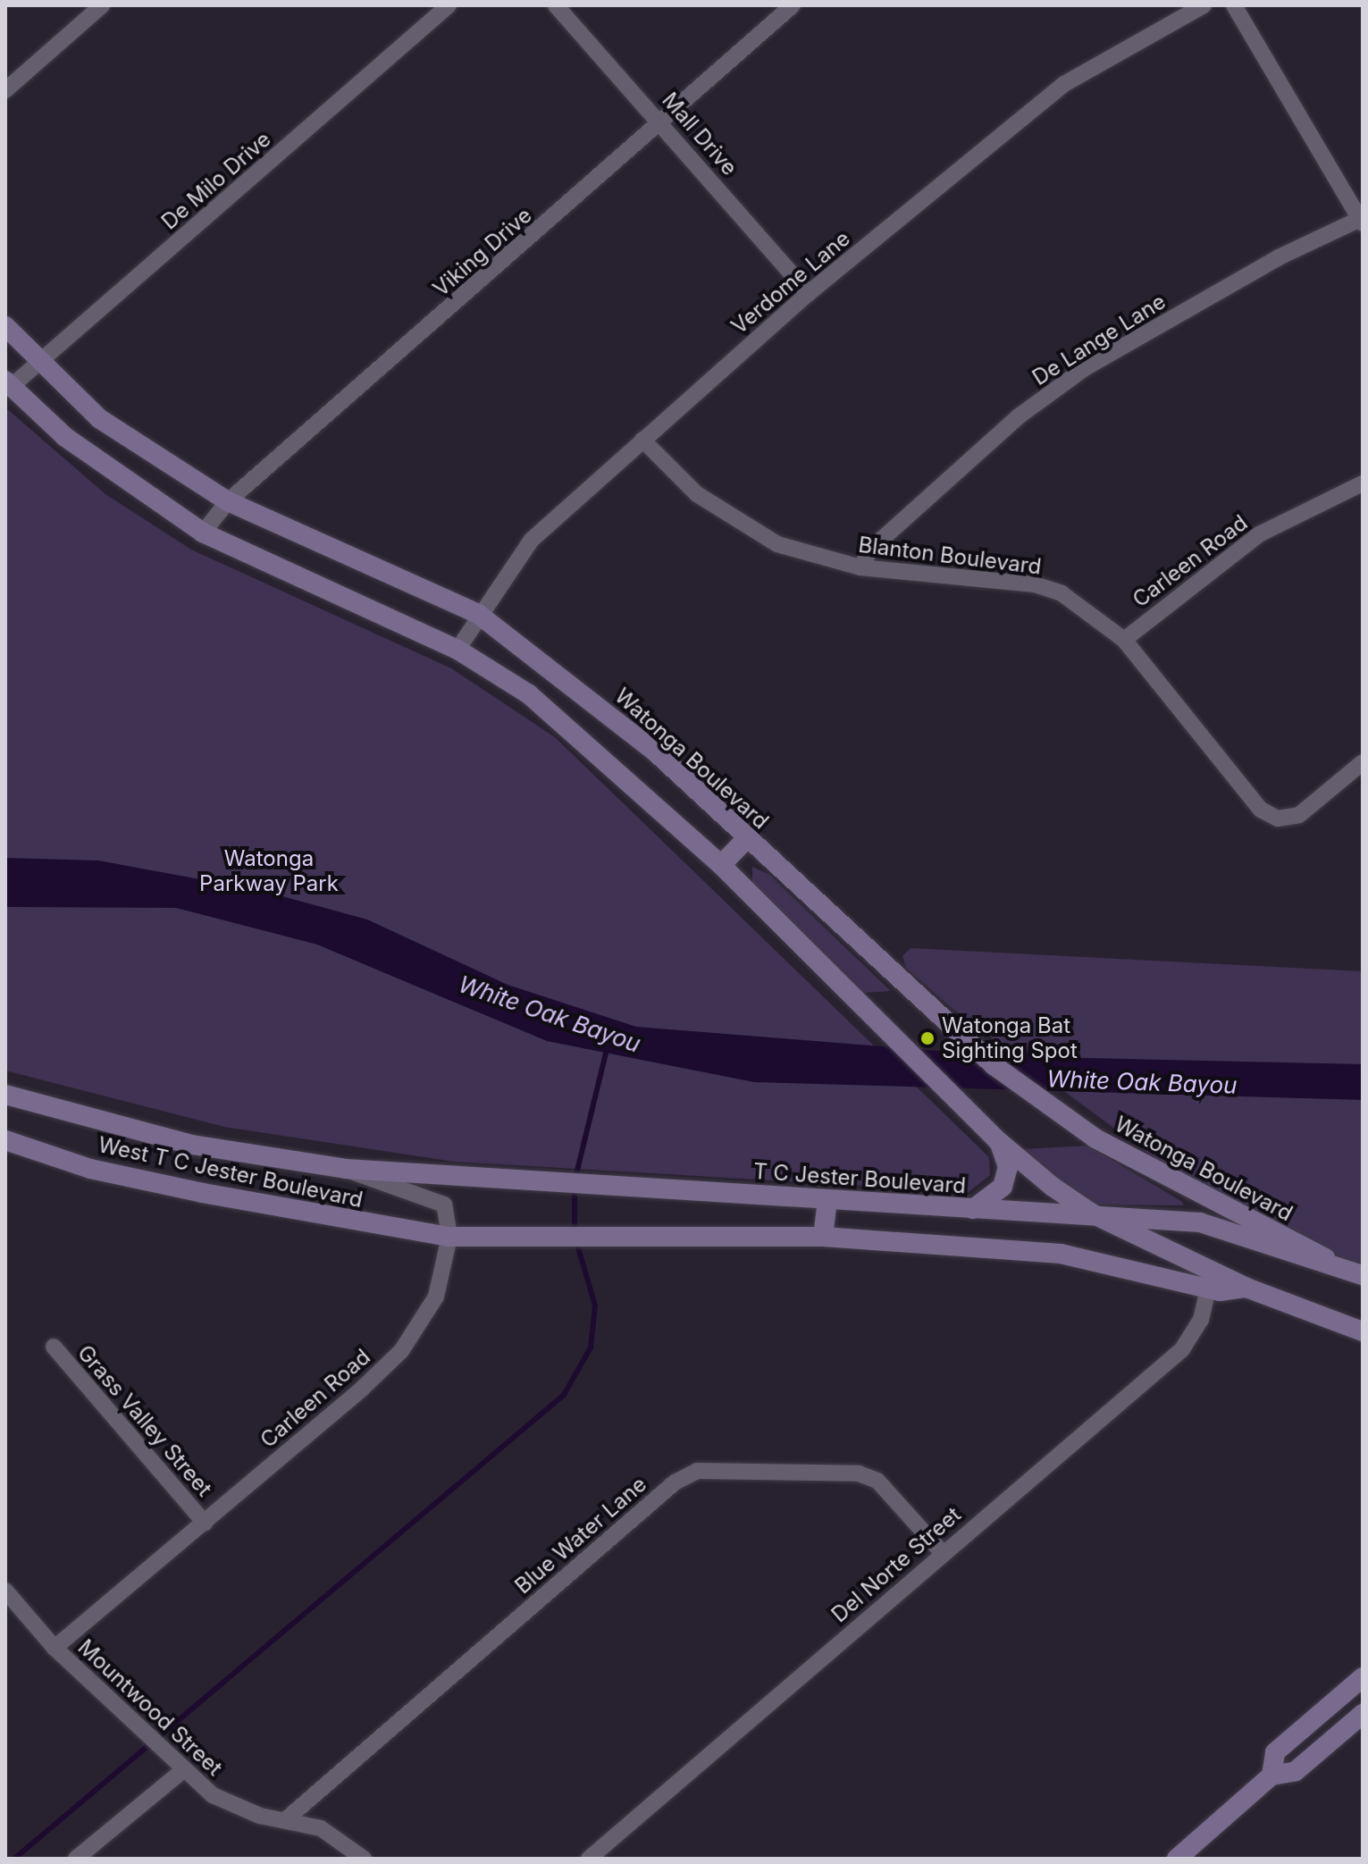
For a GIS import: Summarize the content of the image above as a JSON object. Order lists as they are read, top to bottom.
{
  "streets": {
    "main road": ["Watonga Boulevard", "West T C Jester Boulevard", "T C Jester Boulevard"],
    "street": [
      "Mall Drive",
      "De Milo Drive",
      "Viking Drive",
      "Verdome Lane",
      "De Lange Lane",
      "Blanton Boulevard",
      "Carleen Road",
      "Grass Valley Street",
      "Blue Water Lane",
      "Del Norte Street",
      "Mountwood Street"
    ]
  },
  "crossings": [
    ["Mall Drive", "Viking Drive"],
    ["Mall Drive", "Verdome Lane"],
    ["De Milo Drive", "Watonga Boulevard"],
    ["Viking Drive", "Watonga Boulevard"],
    ["Verdome Lane", "Blanton Boulevard"],
    ["Verdome Lane", "Watonga Boulevard"],
    ["De Lange Lane", "Blanton Boulevard"],
    ["Blanton Boulevard", "Carleen Road"],
    ["Carleen Road", "West T C Jester Boulevard"],
    ["Carleen Road", "T C Jester Boulevard"],
    ["Carleen Road", "Grass Valley Street"],
    ["Carleen Road", "Mountwood Street"],
    ["Watonga Boulevard", "T C Jester Boulevard"],
    ["West T C Jester Boulevard", "T C Jester Boulevard"],
    ["Blue Water Lane", "Del Norte Street"],
    ["Blue Water Lane", "Mountwood Street"]
  ],
  "water": ["White Oak Bayou"],
  "parks": ["Watonga Parkway Park"],
  "places": ["Watonga Bat Sighting Spot"]
}
